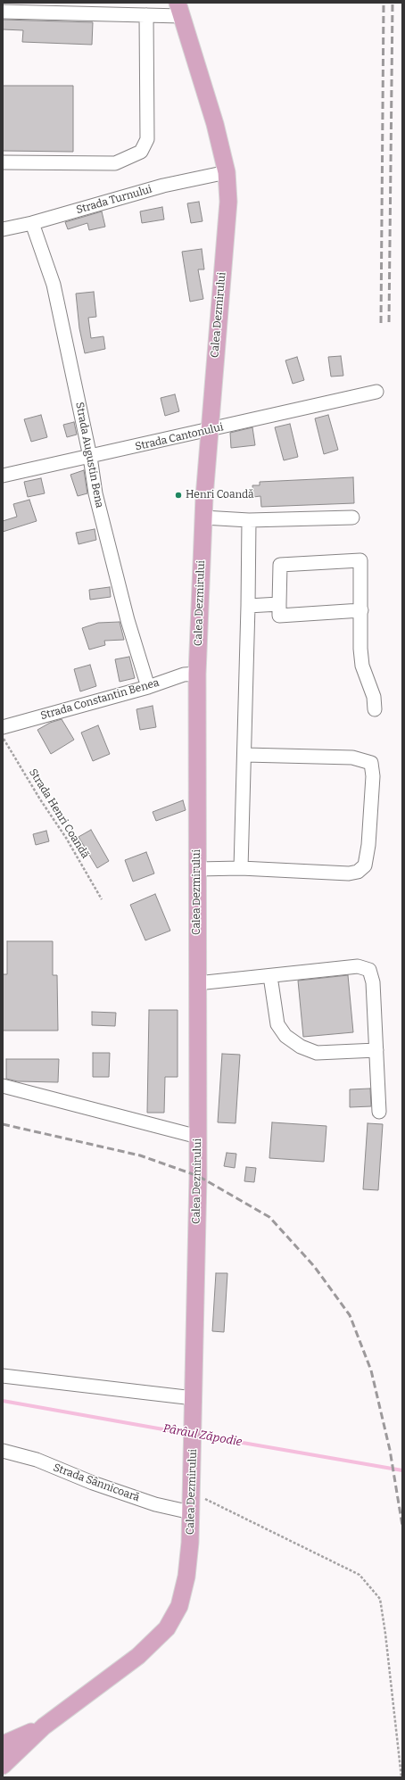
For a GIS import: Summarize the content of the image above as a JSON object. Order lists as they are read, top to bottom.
{
  "streets": {
    "main road": ["Calea Dezmirului"],
    "street": [
      "Strada Turnului",
      "Strada Cantonului",
      "Strada Augustin Bena",
      "Strada Constantin Benea",
      "Strada Sânnicoară"
    ],
    "path": ["Strada Henri Coandă"]
  },
  "crossings": [
    ["Strada Turnului", "Calea Dezmirului"],
    ["Strada Turnului", "Strada Augustin Bena"],
    ["Calea Dezmirului", "Strada Cantonului"],
    ["Calea Dezmirului", "Strada Constantin Benea"],
    ["Calea Dezmirului", "Strada Sânnicoară"],
    ["Strada Cantonului", "Strada Augustin Bena"],
    ["Strada Augustin Bena", "Strada Constantin Benea"]
  ],
  "water": ["Pârâul Zăpodie"],
  "places": ["Henri Coandă"]
}
